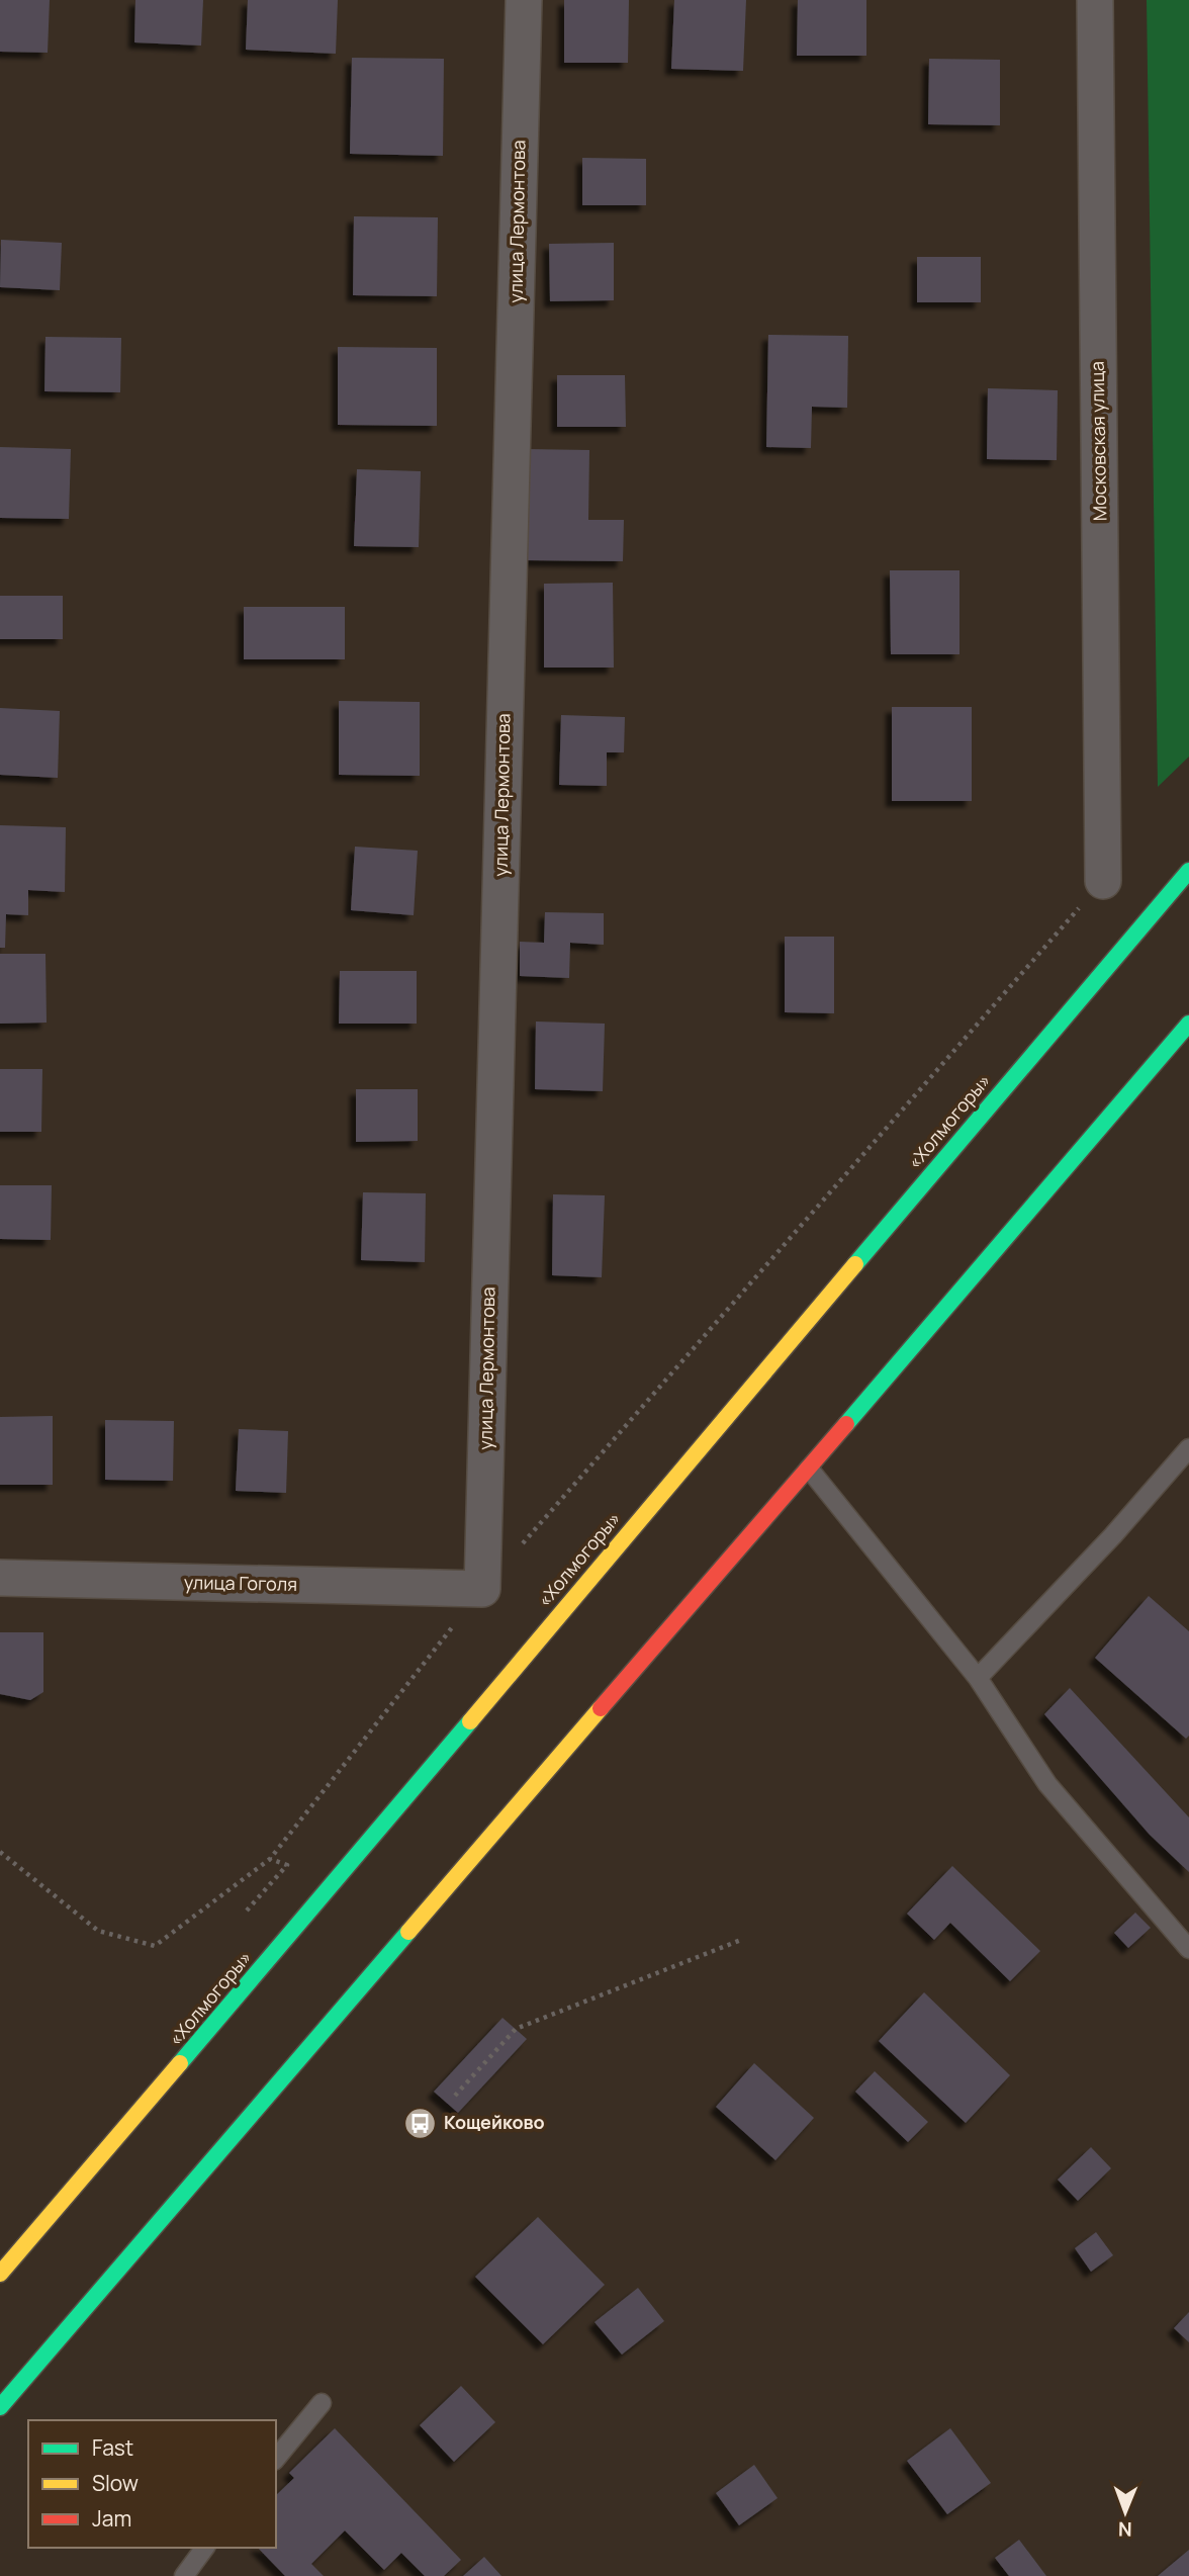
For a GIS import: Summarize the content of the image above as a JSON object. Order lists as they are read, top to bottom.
{
  "streets": {
    "highway": ["«Холмогоры»"],
    "street": ["улица Лермонтова", "Московская улица", "улица Гоголя"]
  },
  "crossings": [
    ["улица Лермонтова", "улица Гоголя"]
  ],
  "places": {
    "bus stop": ["Кощейково"]
  },
  "legend": ["Fast", "Slow", "Jam"],
  "north": "bottom"
}
